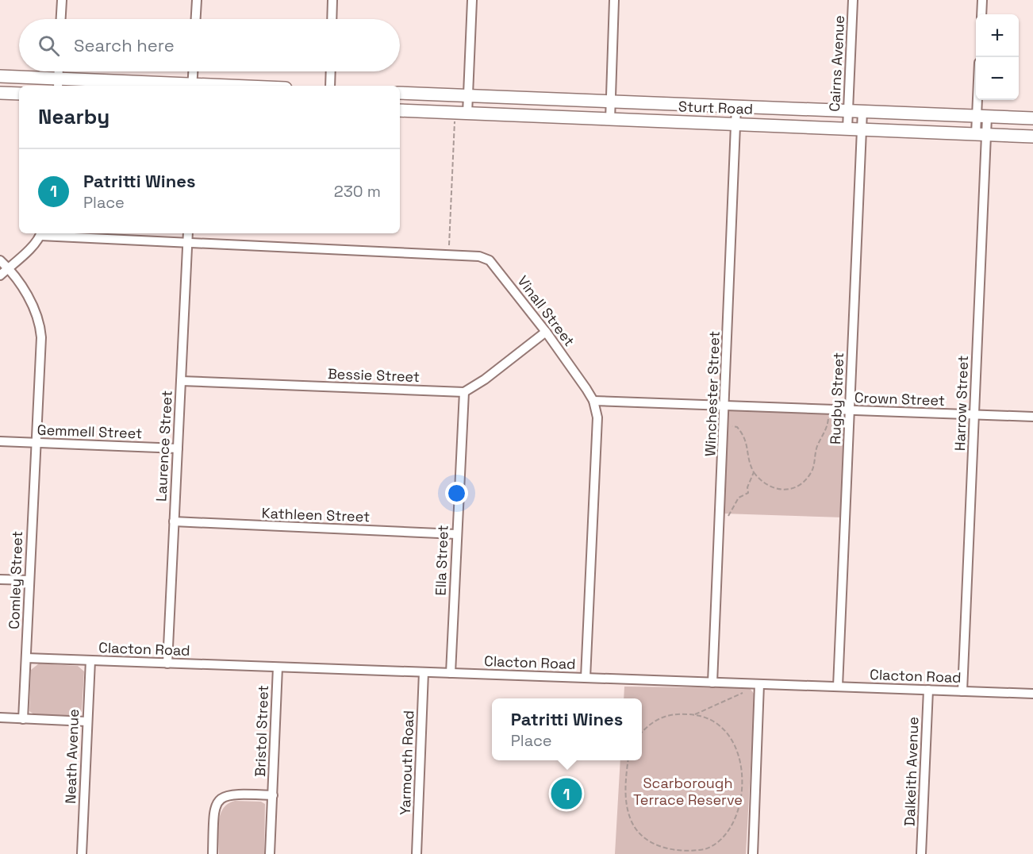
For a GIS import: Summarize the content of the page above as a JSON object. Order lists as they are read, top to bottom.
{
  "streets": {
    "main road": ["Sturt Road"],
    "street": [
      "Cairns Avenue",
      "Vinall Street",
      "Bessie Street",
      "Winchester Street",
      "Rugby Street",
      "Crown Street",
      "Harrow Street",
      "Gemmell Street",
      "Laurence Street",
      "Kathleen Street",
      "Ella Street",
      "Comley Street",
      "Clacton Road",
      "Bristol Street",
      "Neath Avenue",
      "Yarmouth Road",
      "Dalkeith Avenue"
    ]
  },
  "crossings": [
    ["Cairns Avenue", "Sturt Road"],
    ["Sturt Road", "Winchester Street"],
    ["Sturt Road", "Rugby Street"],
    ["Sturt Road", "Harrow Street"],
    ["Vinall Street", "Crown Street"],
    ["Vinall Street", "Laurence Street"],
    ["Vinall Street", "Clacton Road"],
    ["Bessie Street", "Laurence Street"],
    ["Bessie Street", "Ella Street"],
    ["Winchester Street", "Crown Street"],
    ["Winchester Street", "Clacton Road"],
    ["Rugby Street", "Crown Street"],
    ["Rugby Street", "Clacton Road"],
    ["Crown Street", "Harrow Street"],
    ["Harrow Street", "Clacton Road"],
    ["Gemmell Street", "Laurence Street"],
    ["Gemmell Street", "Comley Street"],
    ["Laurence Street", "Kathleen Street"],
    ["Laurence Street", "Clacton Road"],
    ["Kathleen Street", "Ella Street"],
    ["Ella Street", "Clacton Road"],
    ["Comley Street", "Clacton Road"],
    ["Clacton Road", "Bristol Street"],
    ["Clacton Road", "Neath Avenue"],
    ["Clacton Road", "Yarmouth Road"],
    ["Clacton Road", "Dalkeith Avenue"]
  ],
  "parks": ["Scarborough Terrace Reserve"],
  "page": {
    "map_buttons": ["+", "−"],
    "search": "Search here",
    "heading": "Nearby",
    "list": [
      {
        "mark": "1",
        "name": "Patritti Wines",
        "note": "Place",
        "value": "230 m"
      }
    ],
    "popup": ["Patritti Wines", "Place"],
    "pins": "1"
  }
}
